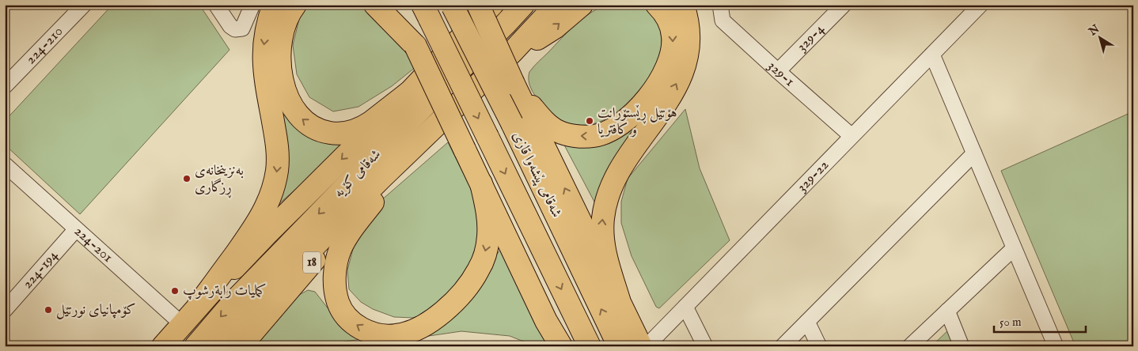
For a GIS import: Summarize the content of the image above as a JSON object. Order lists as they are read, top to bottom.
{
  "streets": {
    "main road": ["شەقامی کۆیە", "شەقامی پێشەوا قازی", "18"],
    "street": [
      "329-4",
      "224-210",
      "329-1",
      "329-22",
      "224-201",
      "224-194"
    ]
  },
  "crossings": [
    ["329-4", "329-1"],
    ["329-1", "329-22"],
    ["شەقامی کۆیە", "224-201"],
    ["224-201", "224-194"]
  ],
  "places": [
    "هۆتێل ڕێستۆرانت و کافتریا",
    "بەنزینخانەی ڕزگاری",
    "کملیات رابةرشوپ",
    "كۆمپانیای نورتێل"
  ],
  "scale_bar": "50 m",
  "north": "top left"
}
